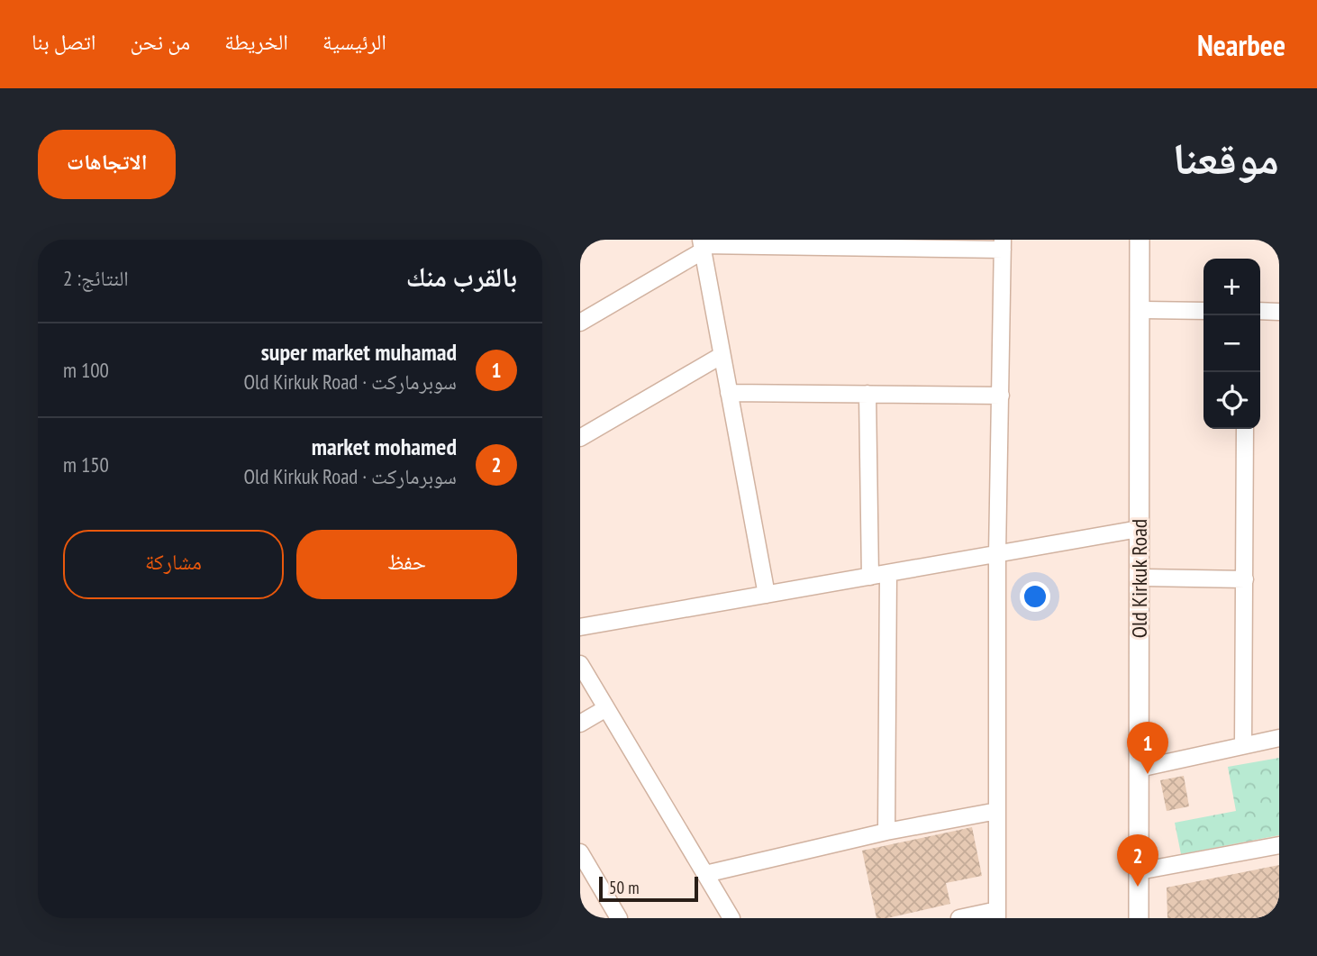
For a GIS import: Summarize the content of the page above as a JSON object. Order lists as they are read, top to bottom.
{
  "streets": {
    "street": ["Old Kirkuk Road"]
  },
  "scale_bar": "50 m",
  "page": {
    "header": "Nearbee",
    "nav": [
      "الرئيسية",
      "الخريطة",
      "من نحن",
      "اتصل بنا"
    ],
    "title": "موقعنا",
    "buttons": [
      "الاتجاهات",
      ["حفظ", "مشاركة"]
    ],
    "heading": ["بالقرب منك", "النتائج: 2"],
    "map_buttons": ["+", "−"],
    "list": [
      {
        "mark": "1",
        "name": "super market muhamad",
        "note": "سوبرماركت · Old Kirkuk Road",
        "value": "100 m"
      },
      {
        "mark": "2",
        "name": "market mohamed",
        "note": "سوبرماركت · Old Kirkuk Road",
        "value": "150 m"
      }
    ],
    "pins": ["1", "2"],
    "scale": "50 m"
  }
}
